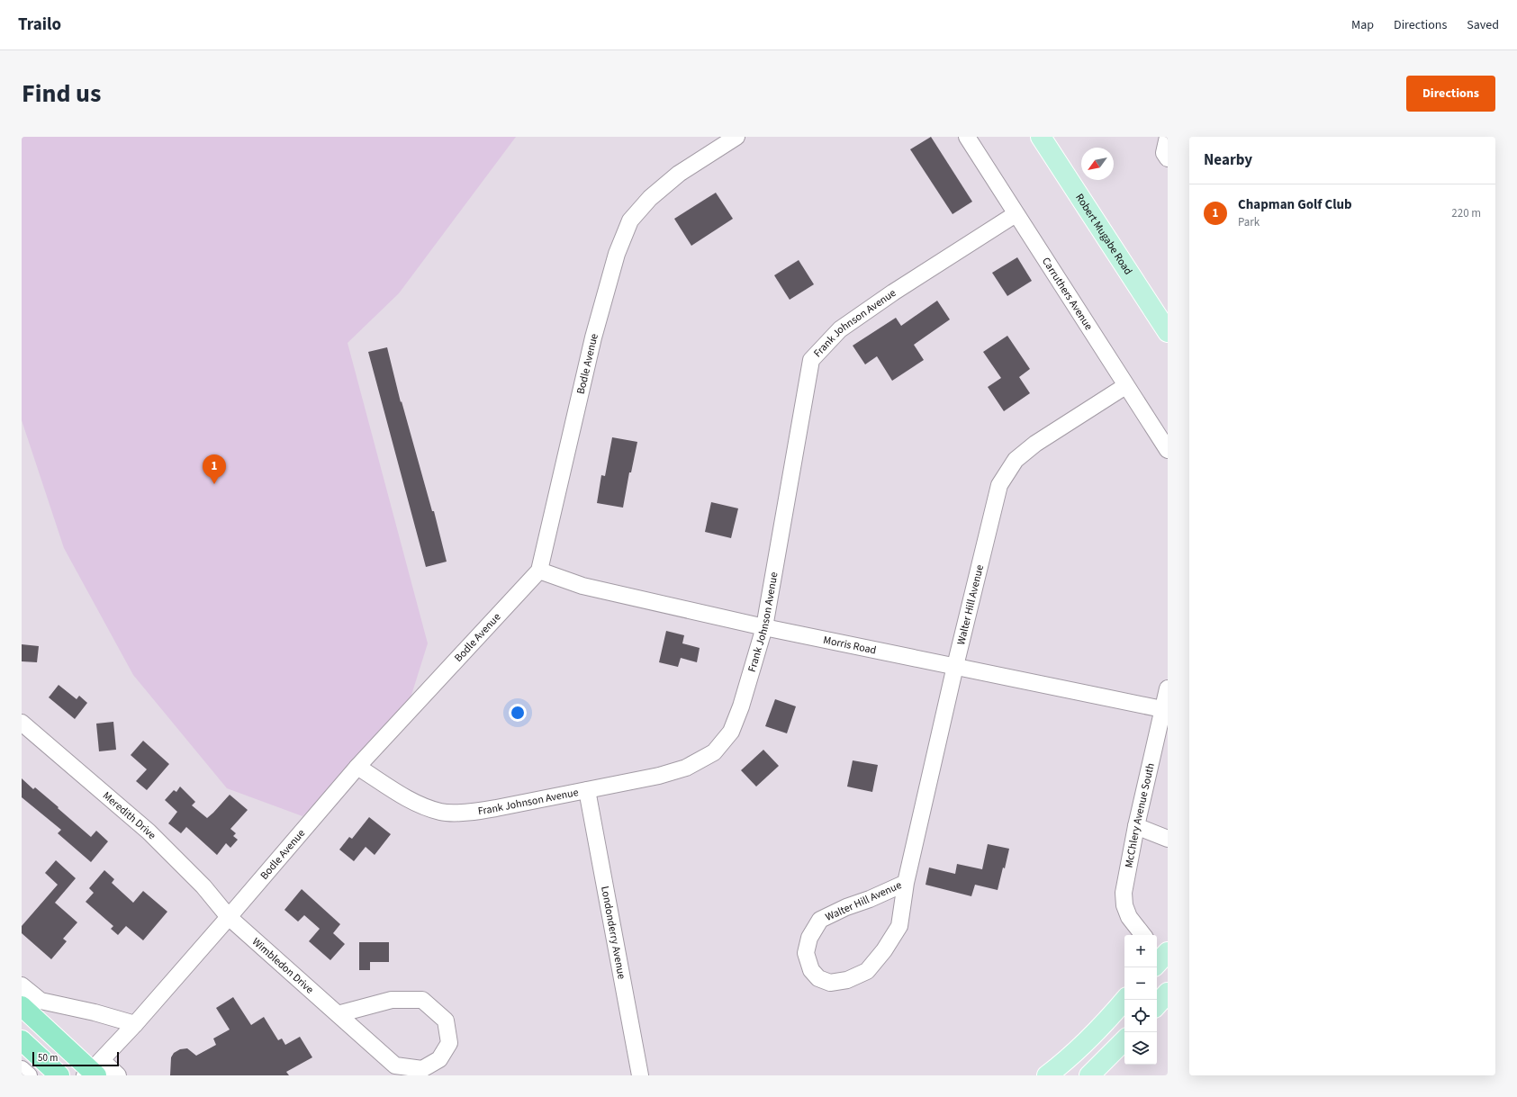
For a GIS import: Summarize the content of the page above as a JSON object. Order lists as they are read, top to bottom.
{
  "streets": {
    "main road": ["Robert Mugabe Road"],
    "street": [
      "Carruthers Avenue",
      "Frank Johnson Avenue",
      "Bodle Avenue",
      "Walter Hill Avenue",
      "Morris Road",
      "McChlery Avenue South",
      "Meredith Drive",
      "Londonderry Avenue",
      "Wimbledon Drive"
    ]
  },
  "crossings": [
    ["Carruthers Avenue", "Frank Johnson Avenue"],
    ["Carruthers Avenue", "Walter Hill Avenue"],
    ["Frank Johnson Avenue", "Bodle Avenue"],
    ["Frank Johnson Avenue", "Morris Road"],
    ["Frank Johnson Avenue", "Londonderry Avenue"],
    ["Bodle Avenue", "Morris Road"],
    ["Bodle Avenue", "Meredith Drive"],
    ["Bodle Avenue", "Wimbledon Drive"],
    ["Walter Hill Avenue", "Morris Road"],
    ["Morris Road", "McChlery Avenue South"],
    ["Meredith Drive", "Wimbledon Drive"]
  ],
  "scale_bar": "50 m",
  "north": "bottom left",
  "page": {
    "header": "Trailo",
    "nav": ["Map", "Directions", "Saved"],
    "title": "Find us",
    "buttons": "Directions",
    "heading": "Nearby",
    "list": [
      {
        "mark": "1",
        "name": "Chapman Golf Club",
        "note": "Park",
        "value": "220 m"
      }
    ],
    "pins": "1",
    "map_buttons": ["+", "−"],
    "scale": "50 m"
  }
}
